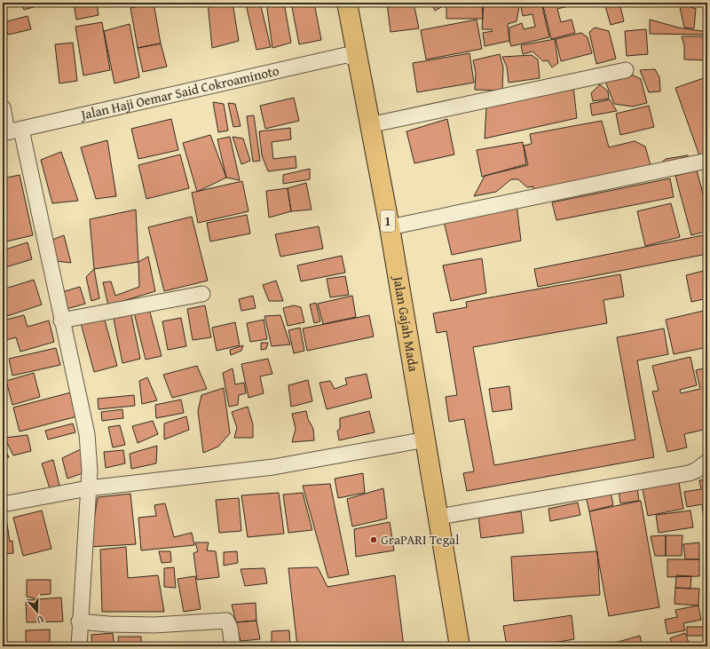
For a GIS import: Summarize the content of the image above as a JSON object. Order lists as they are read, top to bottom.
{
  "streets": {
    "highway": ["1", "Jalan Gajah Mada"],
    "street": ["Jalan Haji Oemar Said Cokroaminoto"]
  },
  "crossings": [
    ["Jalan Haji Oemar Said Cokroaminoto", "Jalan Gajah Mada"]
  ],
  "places": ["GraPARI Tegal"],
  "north": "bottom"
}
